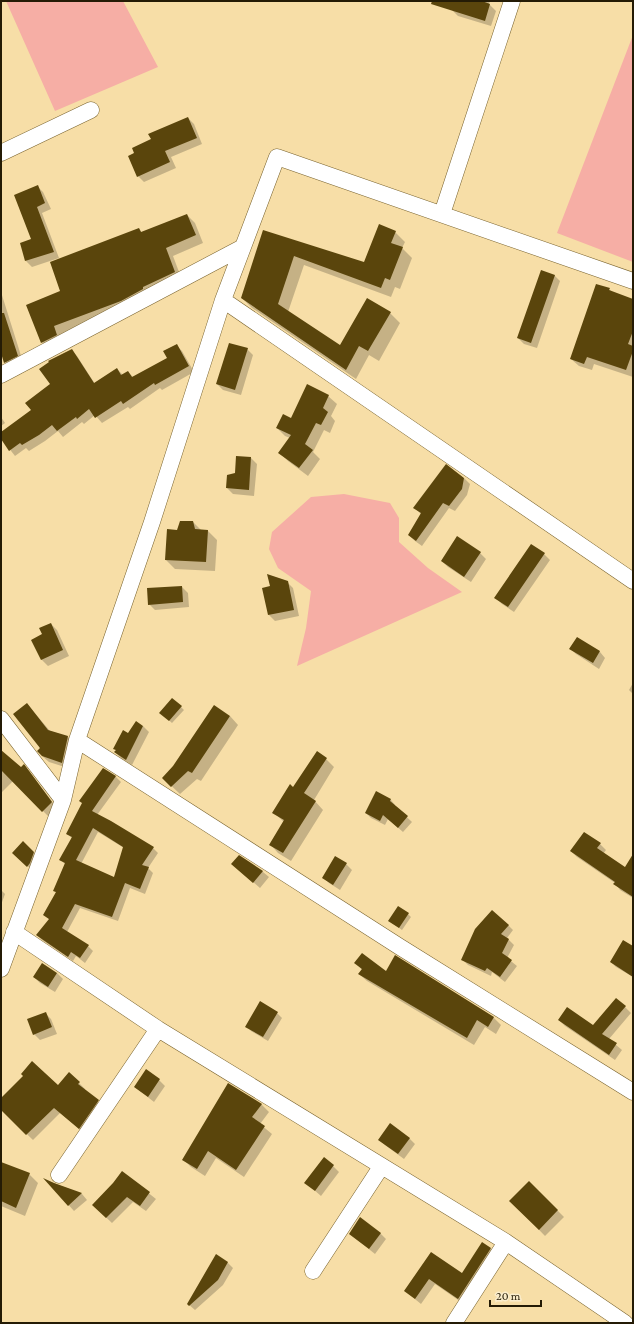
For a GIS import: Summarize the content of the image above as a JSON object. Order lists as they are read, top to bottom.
{
  "scale_bar": "20 m"
}
